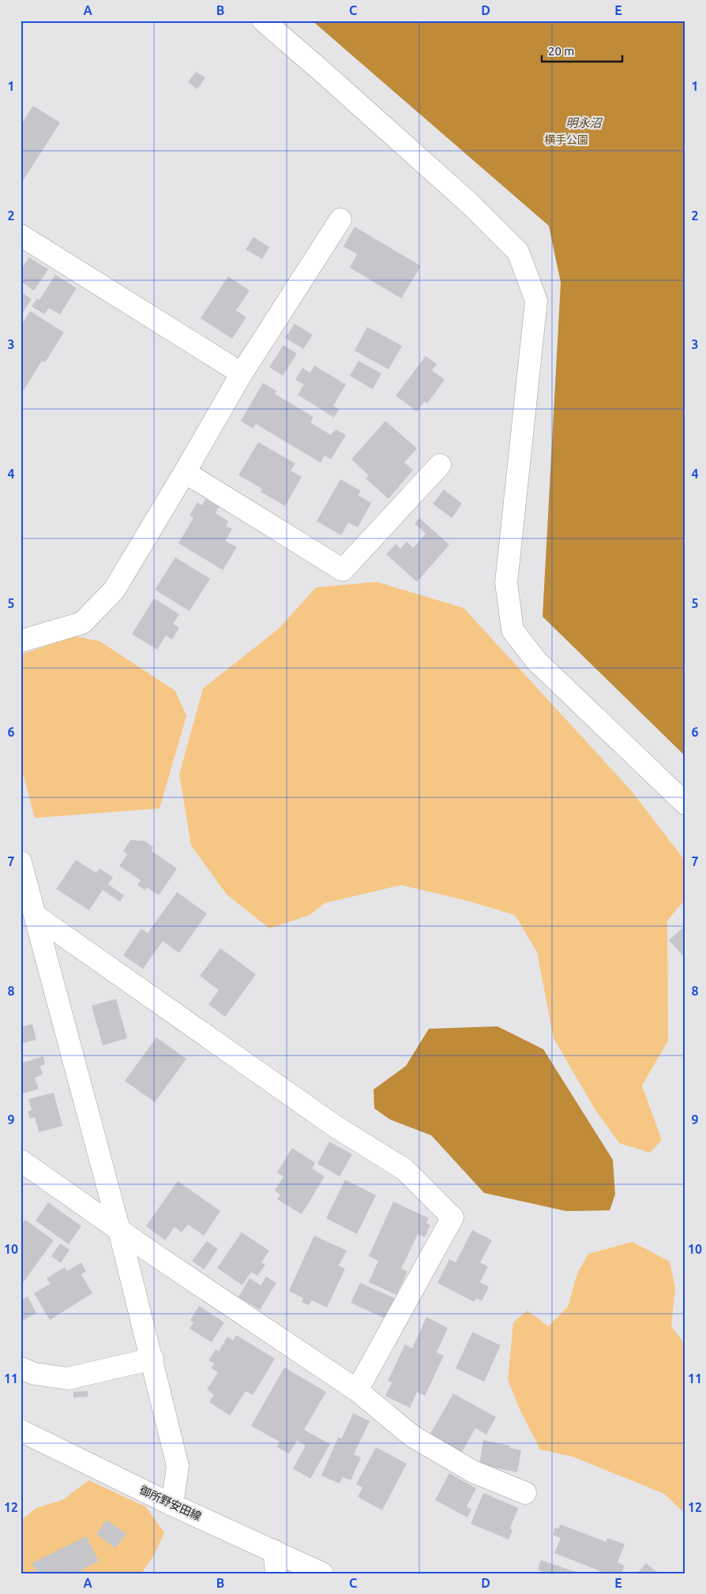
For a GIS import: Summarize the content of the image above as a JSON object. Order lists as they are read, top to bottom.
{
  "streets": {
    "street": ["御所野安田線"]
  },
  "water": ["明永沼"],
  "parks": ["横手公園"],
  "scale_bar": "20 m",
  "grid": {
    "columns": [
      "A",
      "B",
      "C",
      "D",
      "E"
    ],
    "rows": [
      "1",
      "2",
      "3",
      "4",
      "5",
      "6",
      "7",
      "8",
      "9",
      "10",
      "11",
      "12"
    ]
  }
}
